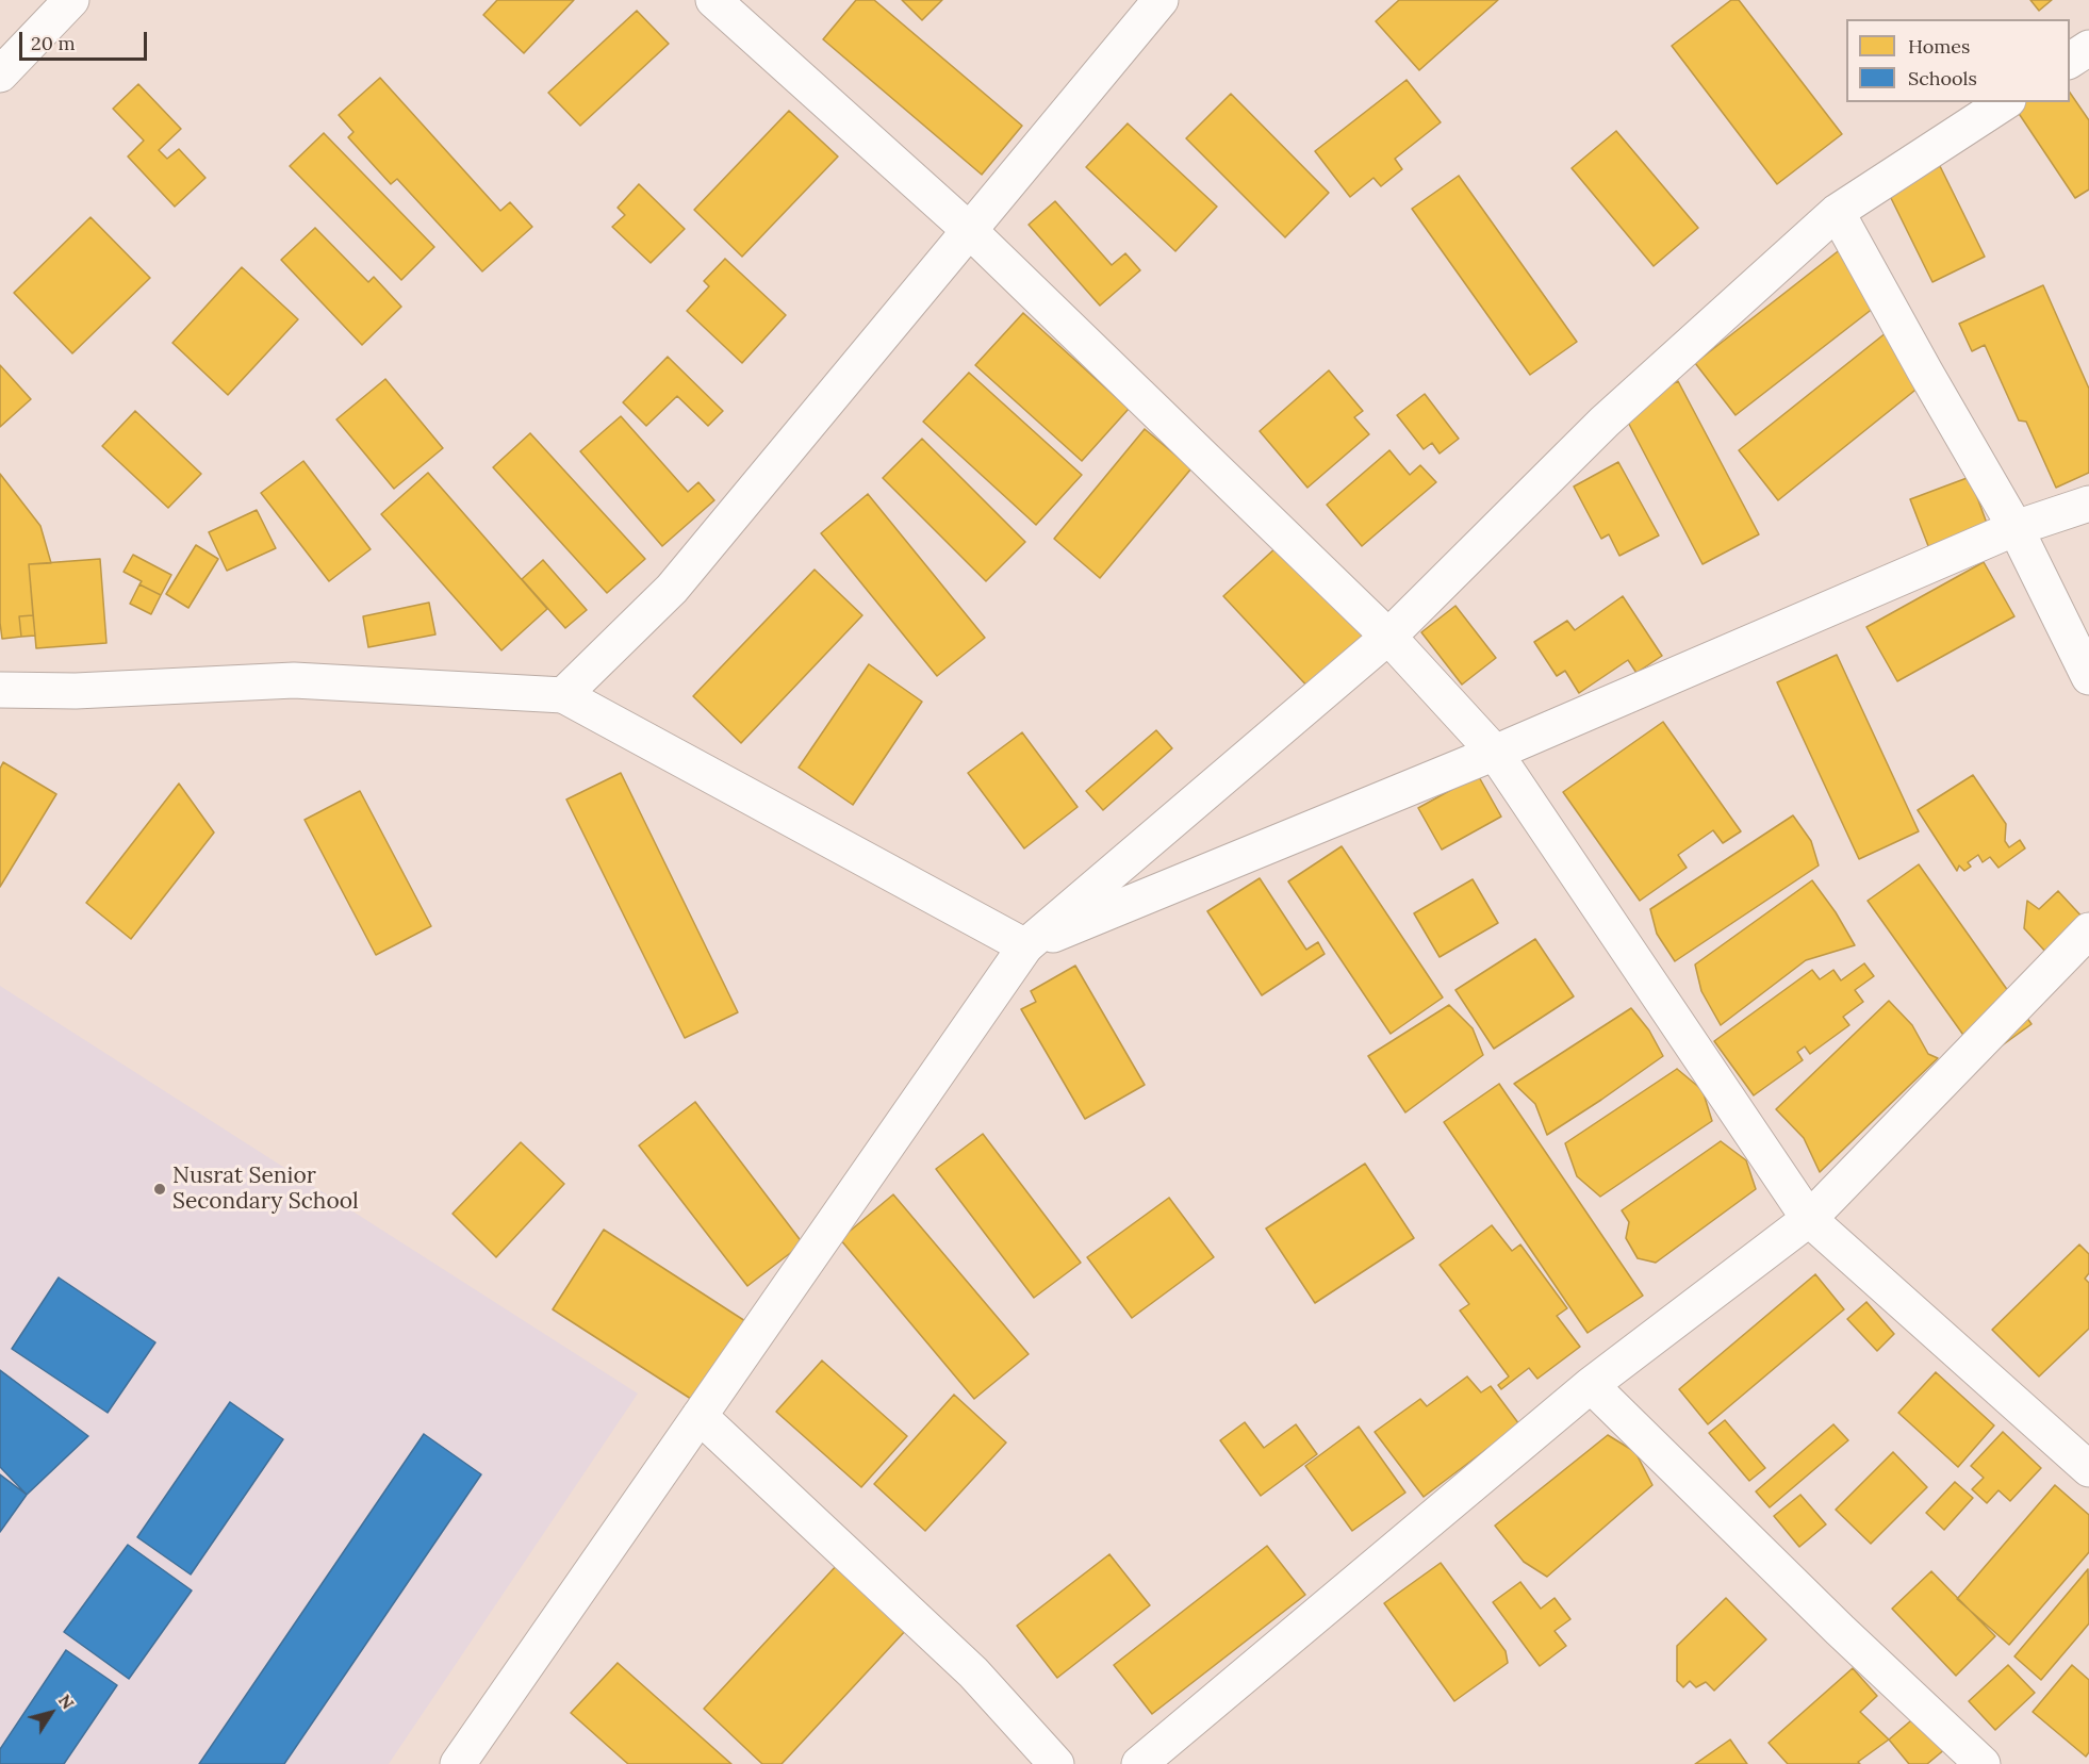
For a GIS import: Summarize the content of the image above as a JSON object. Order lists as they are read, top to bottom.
{
  "places": ["Nusrat Senior Secondary School"],
  "legend": ["Homes", "Schools"],
  "scale_bar": "20 m",
  "north": "top right"
}
